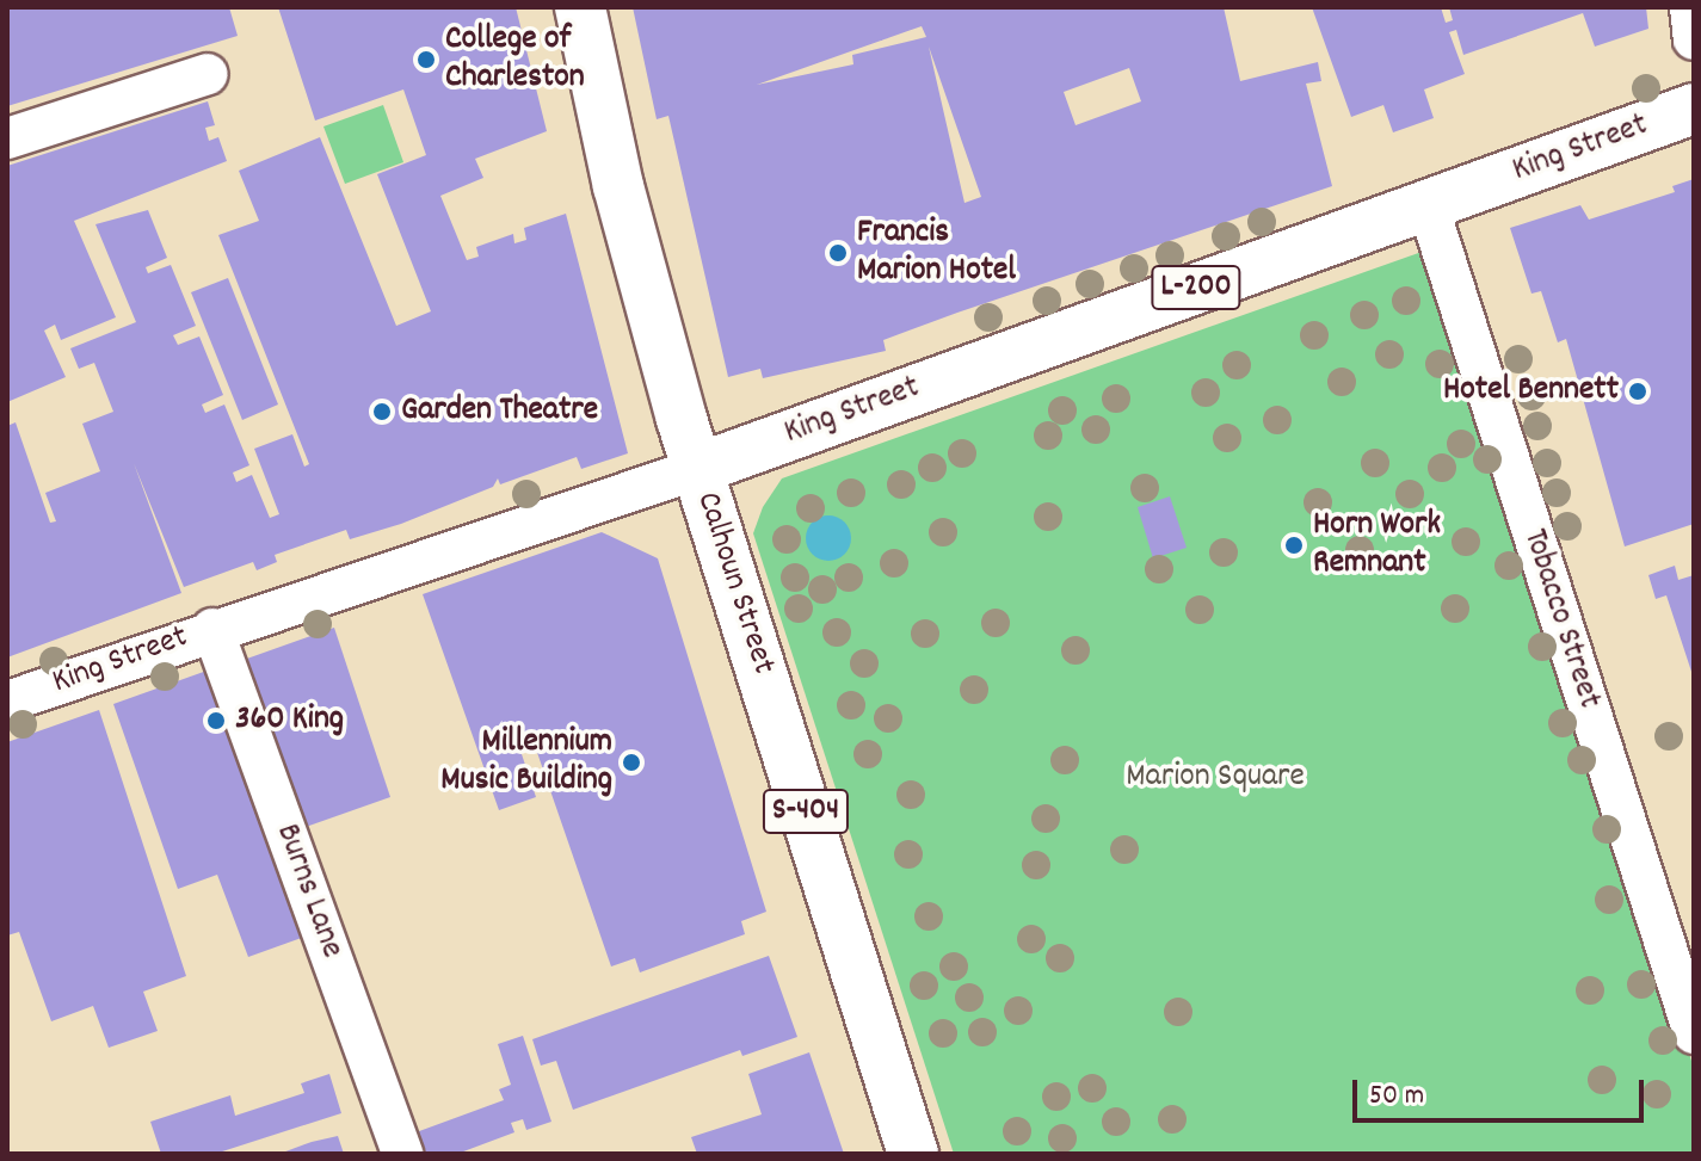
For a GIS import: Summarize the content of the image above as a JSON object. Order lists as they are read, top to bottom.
{
  "streets": {
    "main road": [
      "King Street",
      "L-200",
      "Calhoun Street",
      "S-404"
    ],
    "street": ["Tobacco Street", "Burns Lane"]
  },
  "crossings": [
    ["King Street", "Calhoun Street"],
    ["King Street", "Tobacco Street"],
    ["King Street", "Burns Lane"]
  ],
  "parks": ["Marion Square"],
  "places": [
    "College of Charleston",
    "Francis Marion Hotel",
    "Hotel Bennett",
    "Garden Theatre",
    "Horn Work Remnant",
    "360 King",
    "Millennium Music Building"
  ],
  "scale_bar": "50 m"
}
